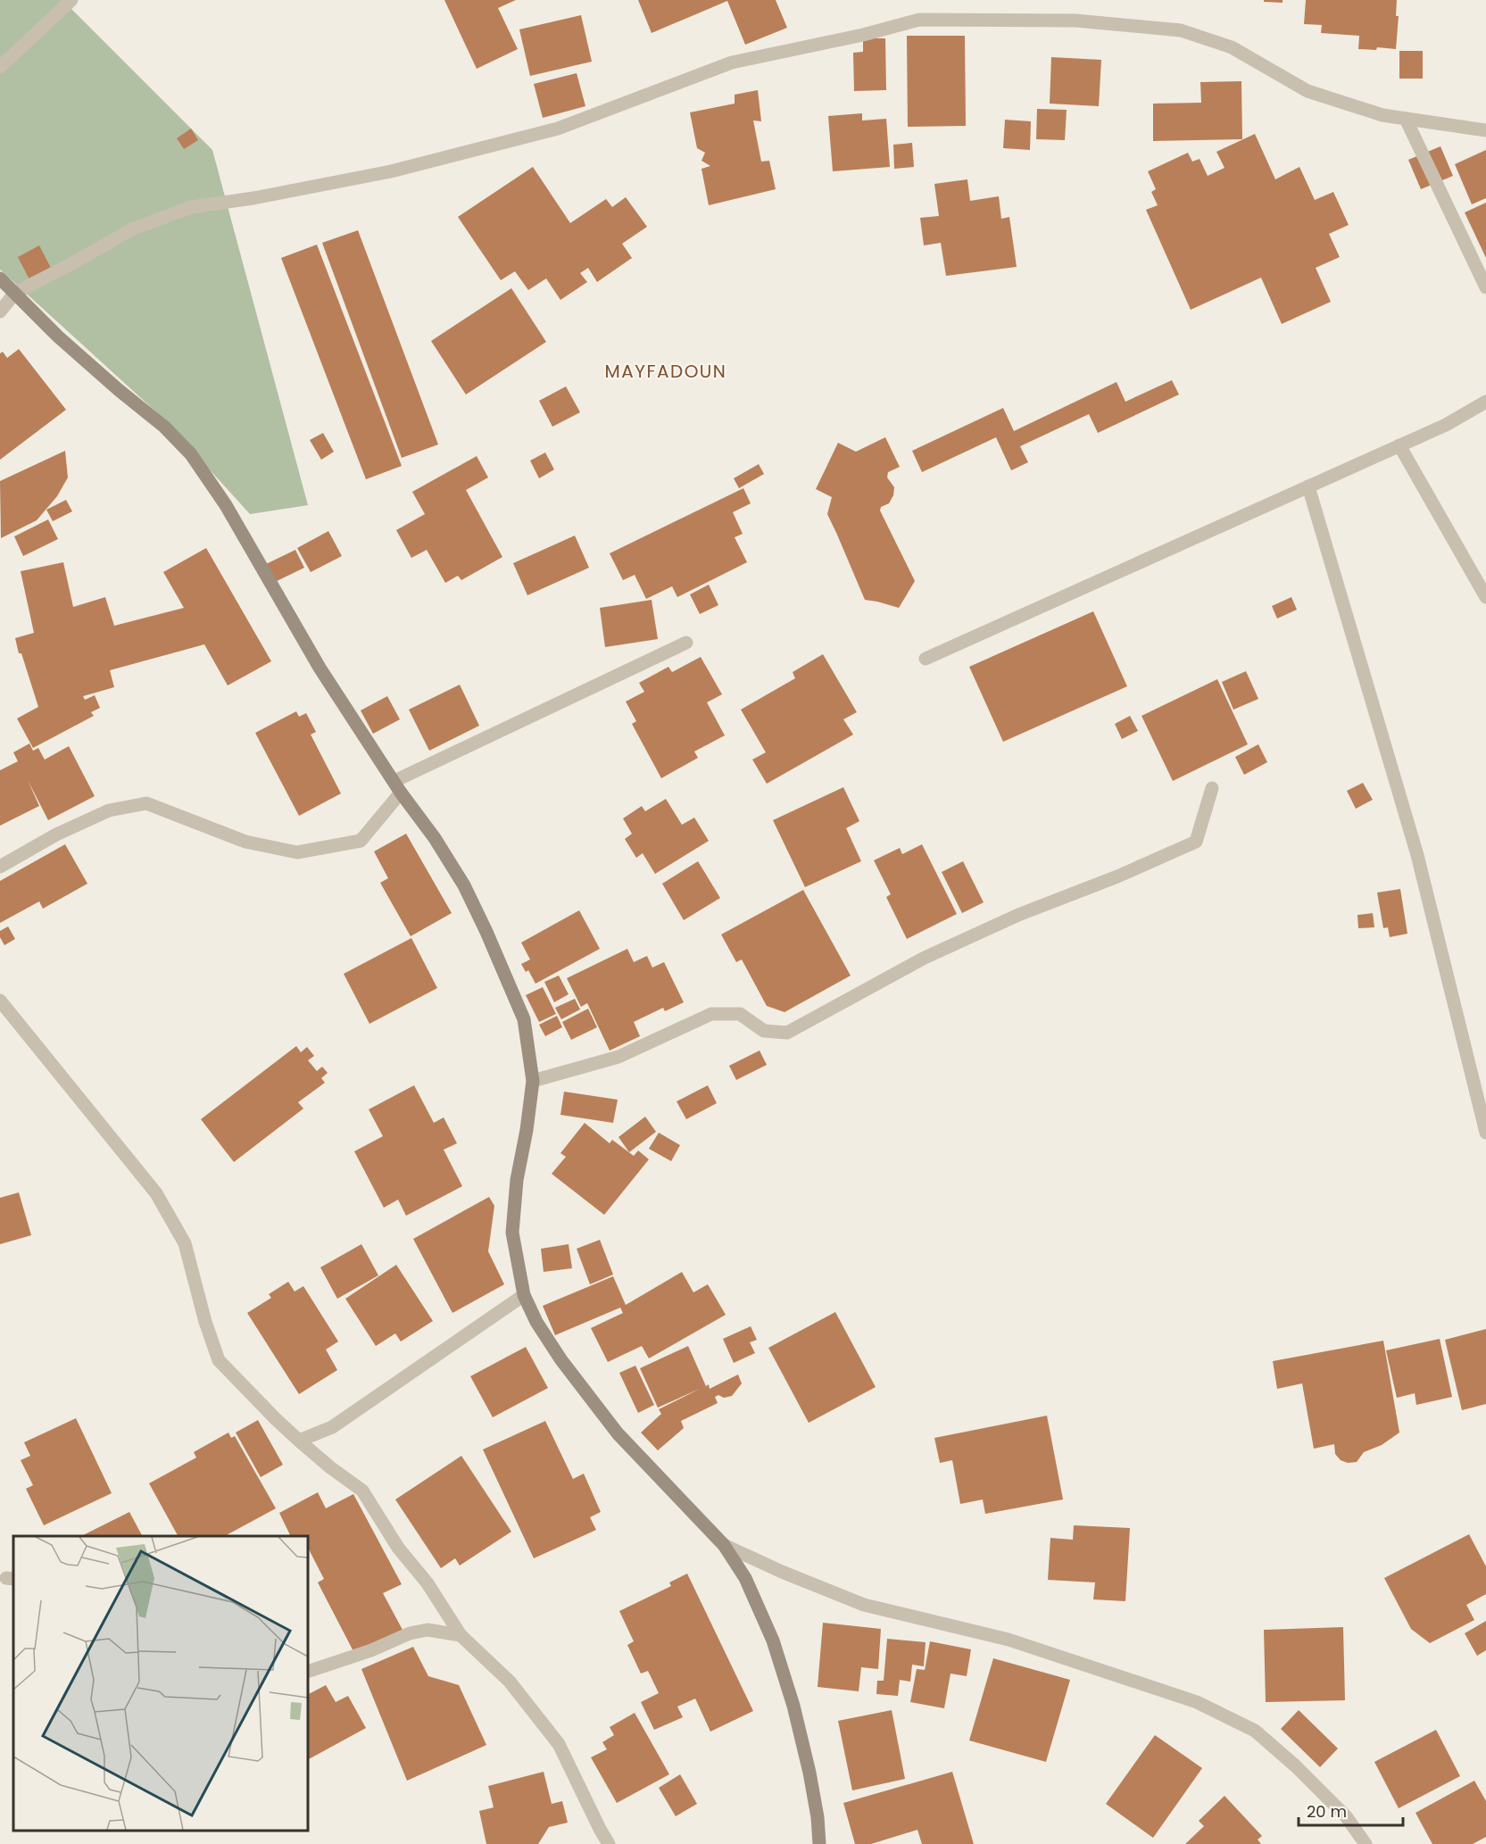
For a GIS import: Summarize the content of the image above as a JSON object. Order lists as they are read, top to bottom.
{
  "districts": ["MAYFADOUN"],
  "scale_bar": "20 m"
}
